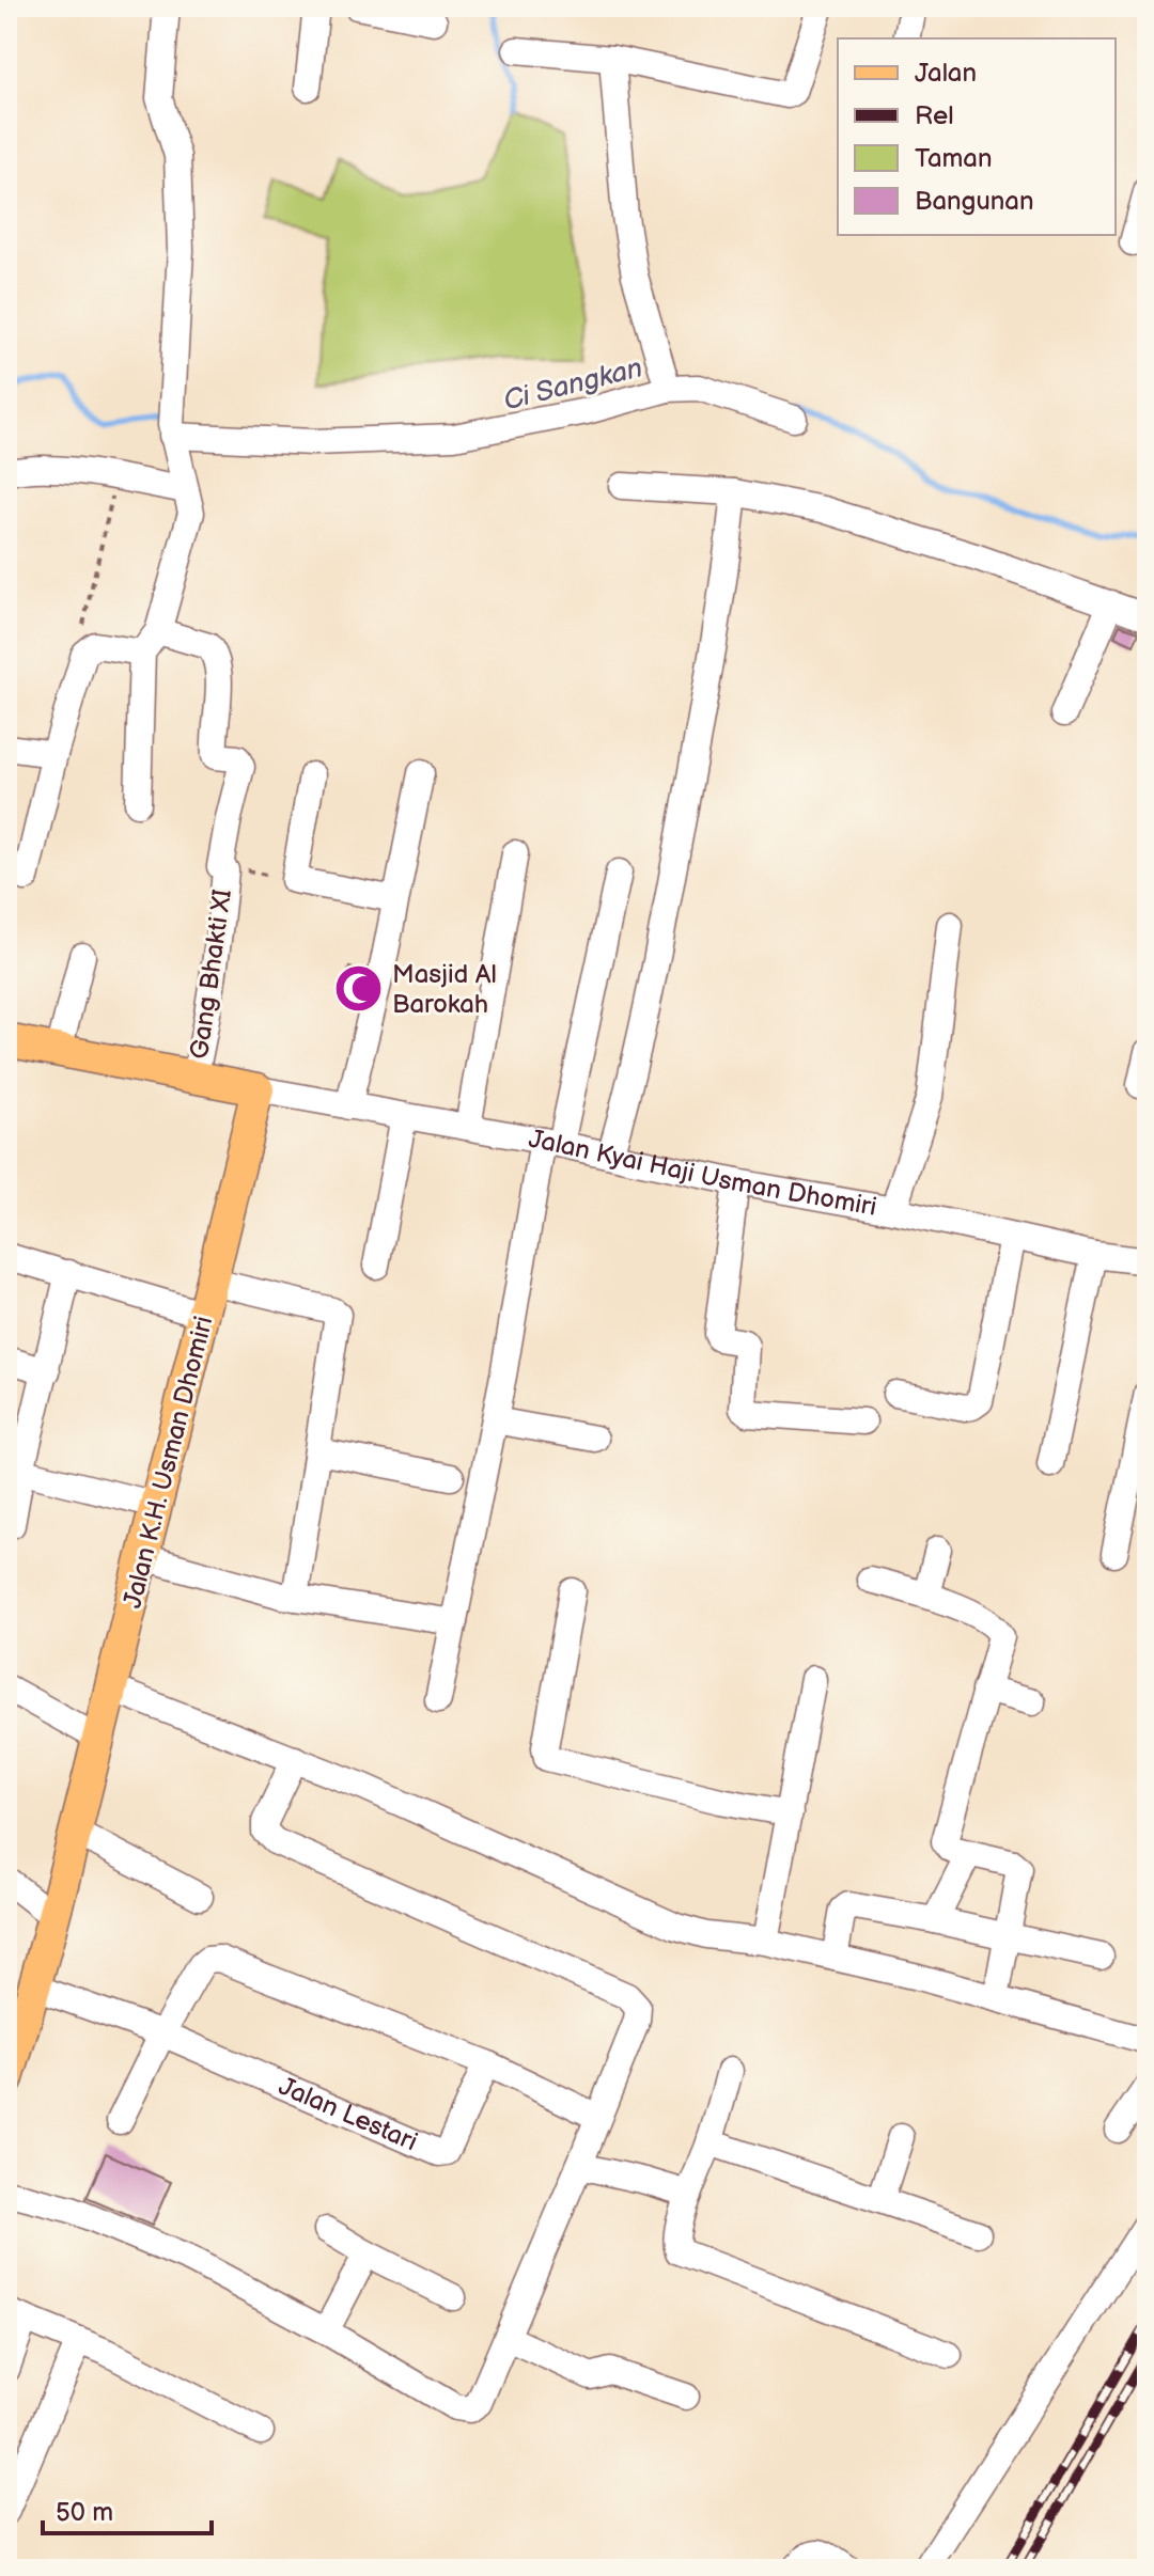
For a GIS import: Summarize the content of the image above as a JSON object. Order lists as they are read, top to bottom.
{
  "streets": {
    "main road": ["Jalan K.H. Usman Dhomiri"],
    "street": ["Gang Bhakti XI", "Jalan Kyai Haji Usman Dhomiri", "Jalan Lestari"]
  },
  "crossings": [
    ["Jalan Kyai Haji Usman Dhomiri", "Jalan K.H. Usman Dhomiri"]
  ],
  "water": ["Ci Sangkan"],
  "places": {
    "mosque": ["Masjid Al Barokah"]
  },
  "legend": [
    "Jalan",
    "Rel",
    "Taman",
    "Bangunan"
  ],
  "scale_bar": "50 m"
}
